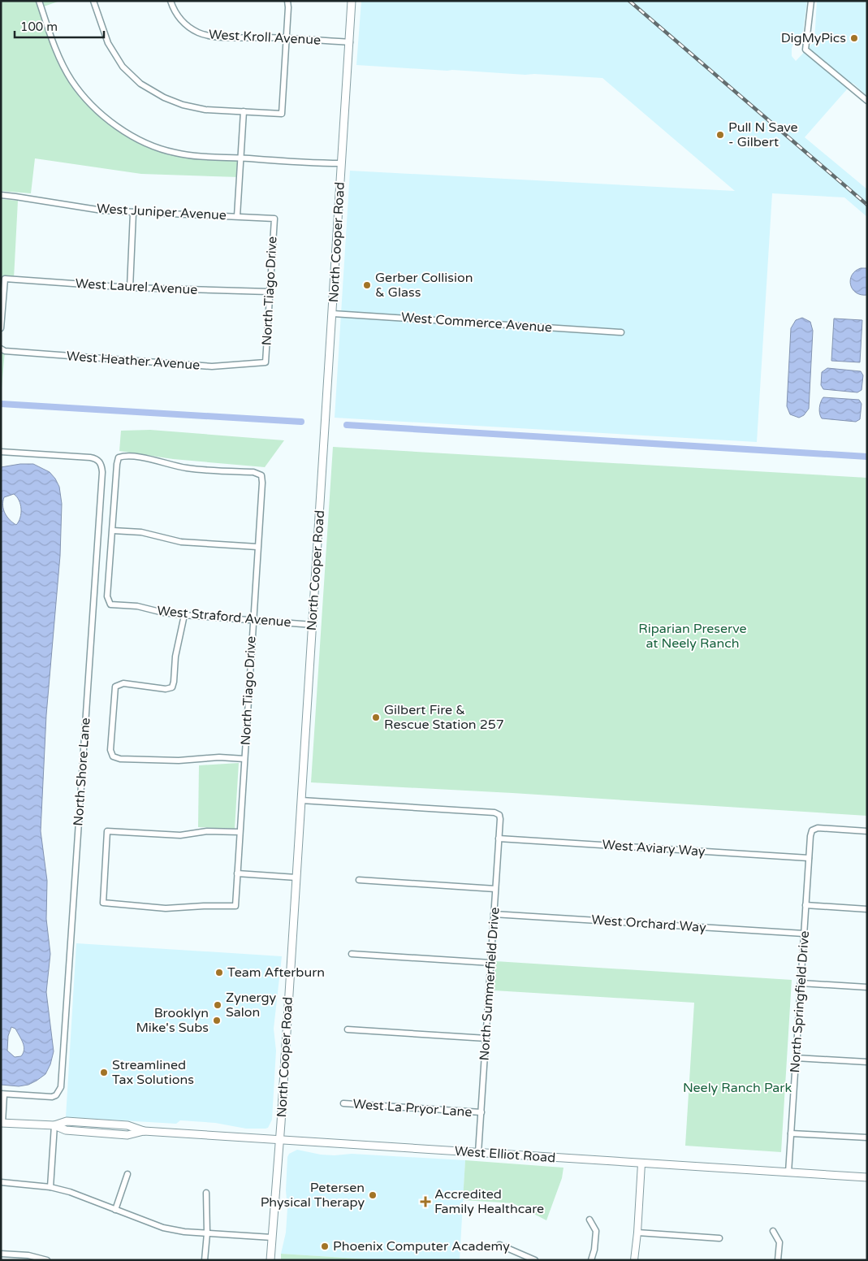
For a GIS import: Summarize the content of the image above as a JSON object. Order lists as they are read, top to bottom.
{
  "streets": {
    "main road": ["North Cooper Road", "West Elliot Road"],
    "street": [
      "West Kroll Avenue",
      "West Juniper Avenue",
      "West Laurel Avenue",
      "North Tiago Drive",
      "West Commerce Avenue",
      "West Heather Avenue",
      "West Straford Avenue",
      "North Shore Lane",
      "West Aviary Way",
      "West Orchard Way",
      "North Summerfield Drive",
      "North Springfield Drive",
      "West La Pryor Lane"
    ]
  },
  "crossings": [
    ["West Kroll Avenue", "North Cooper Road"],
    ["West Juniper Avenue", "North Tiago Drive"],
    ["North Cooper Road", "West Commerce Avenue"],
    ["North Cooper Road", "West Straford Avenue"],
    ["North Cooper Road", "North Summerfield Drive"],
    ["North Cooper Road", "West Elliot Road"],
    ["West Laurel Avenue", "North Tiago Drive"],
    ["North Tiago Drive", "West Heather Avenue"],
    ["North Tiago Drive", "West Straford Avenue"],
    ["West Aviary Way", "North Summerfield Drive"],
    ["West Aviary Way", "North Springfield Drive"],
    ["West Orchard Way", "North Summerfield Drive"],
    ["West Orchard Way", "North Springfield Drive"],
    ["North Summerfield Drive", "West La Pryor Lane"],
    ["North Summerfield Drive", "West Elliot Road"],
    ["North Springfield Drive", "West Elliot Road"]
  ],
  "parks": ["Riparian Preserve at Neely Ranch", "Neely Ranch Park"],
  "places": {
    "other": [
      "DigMyPics",
      "Pull N Save - Gilbert",
      "Gerber Collision & Glass",
      "Gilbert Fire & Rescue Station 257",
      "Team Afterburn",
      "Zynergy Salon",
      "Brooklyn Mike's Subs",
      "Streamlined Tax Solutions",
      "Petersen Physical Therapy",
      "Phoenix Computer Academy"
    ],
    "health": ["Accredited Family Healthcare"]
  },
  "scale_bar": "100 m"
}
